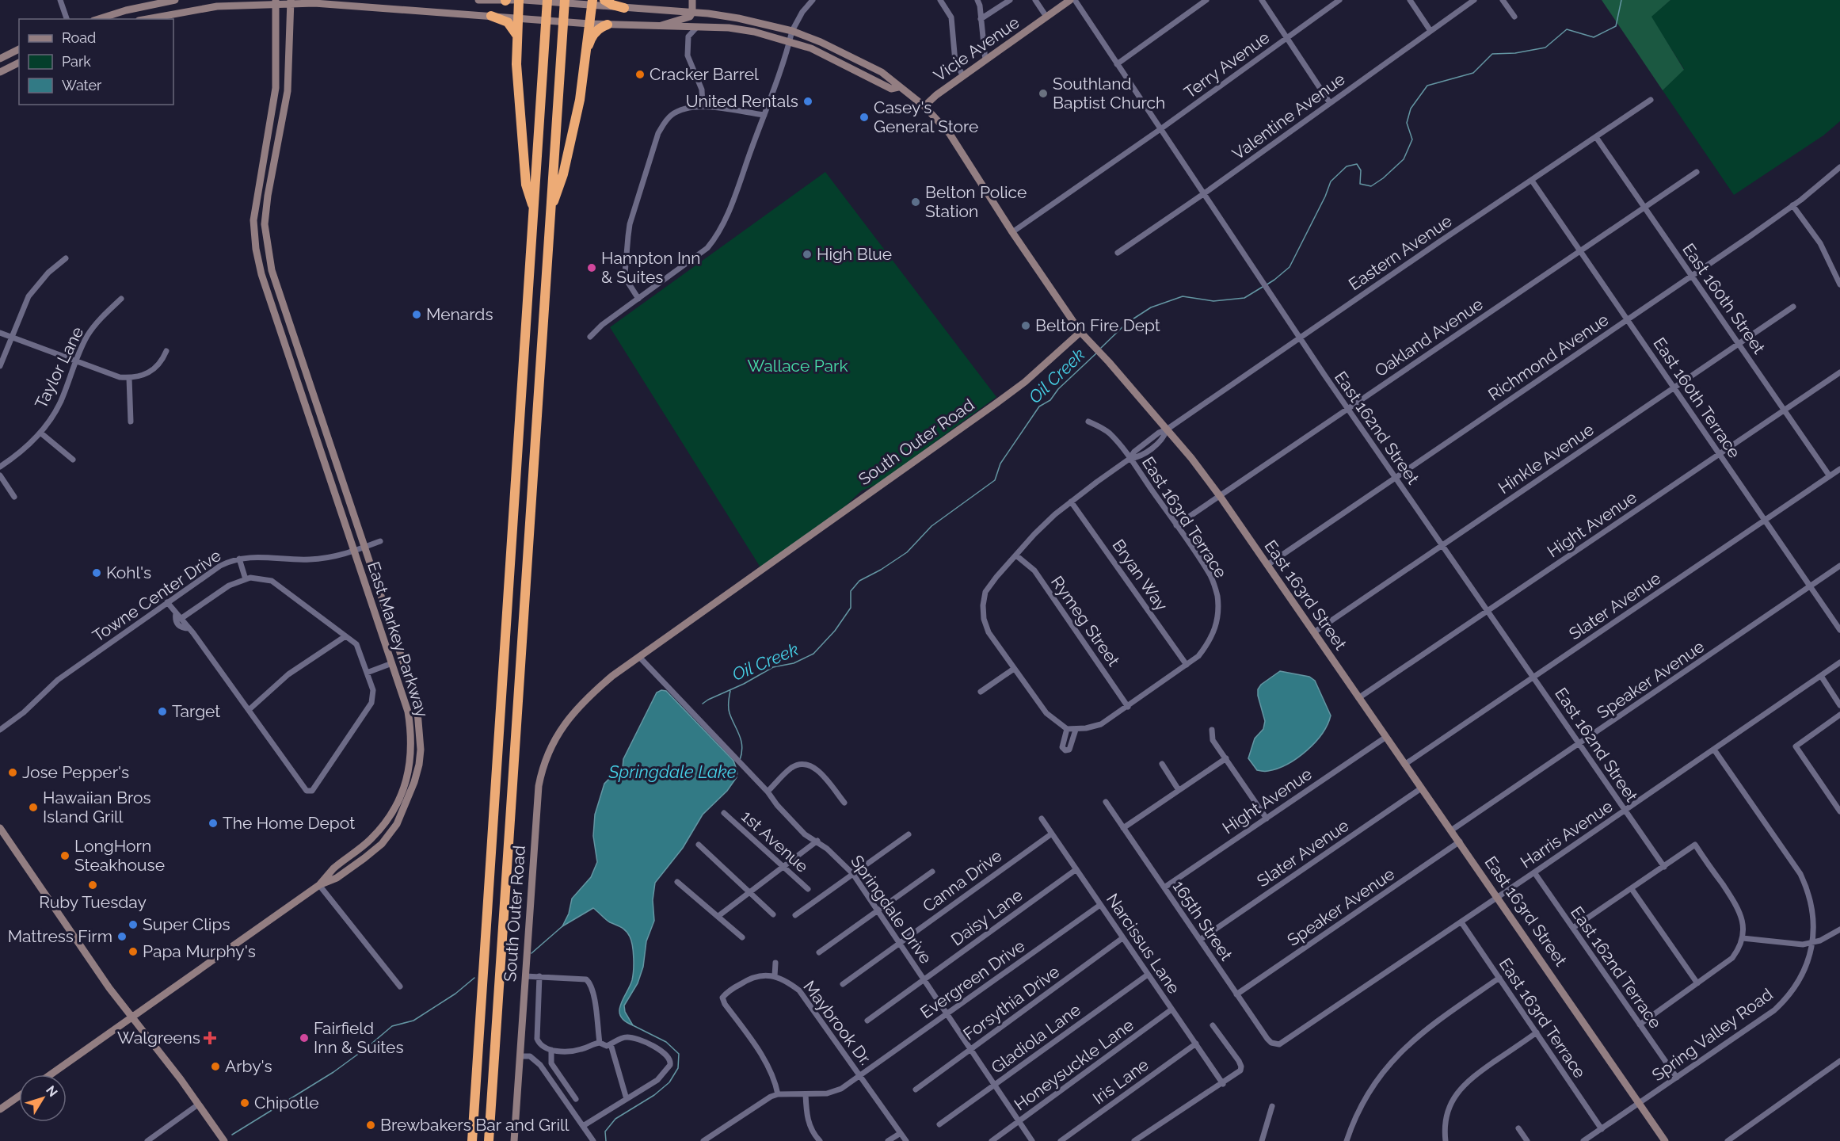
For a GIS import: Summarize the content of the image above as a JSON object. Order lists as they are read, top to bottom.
{
  "streets": {
    "street": [
      "Vicie Avenue",
      "Terry Avenue",
      "Valentine Avenue",
      "Eastern Avenue",
      "East 160th Street",
      "Oakland Avenue",
      "Richmond Avenue",
      "Taylor Lane",
      "East 160th Terrace",
      "East 162nd Street",
      "South Outer Road",
      "Hinkle Avenue",
      "East 163rd Terrace",
      "Hight Avenue",
      "Bryan Way",
      "East 163rd Street",
      "Towne Center Drive",
      "Slater Avenue",
      "Rymeg Street",
      "East Markey Parkway",
      "Speaker Avenue",
      "Harris Avenue",
      "1st Avenue",
      "Canna Drive",
      "Springdale Drive",
      "Daisy Lane",
      "165th Street",
      "Narcissus Lane",
      "East 162nd Terrace",
      "Evergreen Drive",
      "Forsythia Drive",
      "Maybrook Dr.",
      "Spring Valley Road",
      "Gladiola Lane",
      "Honeysuckle Lane",
      "Iris Lane"
    ]
  },
  "crossings": [
    ["Vicie Avenue", "East 163rd Street"],
    ["Terry Avenue", "East 162nd Street"],
    ["Terry Avenue", "East 163rd Street"],
    ["Valentine Avenue", "East 162nd Street"],
    ["Eastern Avenue", "East 160th Street"],
    ["Eastern Avenue", "East 160th Terrace"],
    ["Eastern Avenue", "East 162nd Street"],
    ["Eastern Avenue", "East 163rd Terrace"],
    ["Eastern Avenue", "Bryan Way"],
    ["Eastern Avenue", "East 163rd Street"],
    ["Eastern Avenue", "Rymeg Street"],
    ["East 160th Street", "Oakland Avenue"],
    ["East 160th Street", "Richmond Avenue"],
    ["East 160th Street", "Hinkle Avenue"],
    ["East 160th Street", "Hight Avenue"],
    ["East 160th Street", "Slater Avenue"],
    ["Oakland Avenue", "East 160th Terrace"],
    ["Oakland Avenue", "East 162nd Street"],
    ["Oakland Avenue", "East 163rd Terrace"],
    ["Oakland Avenue", "East 163rd Street"],
    ["Richmond Avenue", "East 160th Terrace"],
    ["Richmond Avenue", "East 162nd Street"],
    ["Richmond Avenue", "East 163rd Street"],
    ["East 160th Terrace", "Hinkle Avenue"],
    ["East 160th Terrace", "Hight Avenue"],
    ["East 160th Terrace", "Slater Avenue"],
    ["East 160th Terrace", "Speaker Avenue"],
    ["East 162nd Street", "Hinkle Avenue"],
    ["East 162nd Street", "Hight Avenue"],
    ["East 162nd Street", "Slater Avenue"],
    ["East 162nd Street", "Speaker Avenue"],
    ["East 162nd Street", "Harris Avenue"],
    ["South Outer Road", "East 163rd Street"],
    ["South Outer Road", "Springdale Drive"],
    ["Hinkle Avenue", "East 163rd Street"],
    ["East 163rd Terrace", "Bryan Way"],
    ["East 163rd Terrace", "Harris Avenue"],
    ["East 163rd Terrace", "Spring Valley Road"],
    ["Hight Avenue", "East 163rd Street"],
    ["Hight Avenue", "165th Street"],
    ["East 163rd Street", "Slater Avenue"],
    ["East 163rd Street", "East Markey Parkway"],
    ["East 163rd Street", "Speaker Avenue"],
    ["East 163rd Street", "Harris Avenue"],
    ["East 163rd Street", "Spring Valley Road"],
    ["Towne Center Drive", "East Markey Parkway"],
    ["Slater Avenue", "165th Street"],
    ["Speaker Avenue", "165th Street"],
    ["Harris Avenue", "165th Street"],
    ["Harris Avenue", "East 162nd Terrace"],
    ["Harris Avenue", "Spring Valley Road"],
    ["Canna Drive", "Springdale Drive"],
    ["Canna Drive", "Narcissus Lane"],
    ["Springdale Drive", "Daisy Lane"],
    ["Springdale Drive", "Evergreen Drive"],
    ["Springdale Drive", "Forsythia Drive"],
    ["Springdale Drive", "Gladiola Lane"],
    ["Springdale Drive", "Honeysuckle Lane"],
    ["Daisy Lane", "Narcissus Lane"],
    ["Narcissus Lane", "Evergreen Drive"],
    ["Narcissus Lane", "Forsythia Drive"],
    ["Narcissus Lane", "Gladiola Lane"],
    ["Narcissus Lane", "Honeysuckle Lane"],
    ["Narcissus Lane", "Iris Lane"],
    ["East 162nd Terrace", "Spring Valley Road"],
    ["Evergreen Drive", "Maybrook Dr."]
  ],
  "water": ["Oil Creek", "Springdale Lake"],
  "parks": ["Wallace Park"],
  "places": {
    "other": [
      "Cracker Barrel",
      "Southland Baptist Church",
      "United Rentals",
      "Casey's General Store",
      "Belton Police Station",
      "High Blue",
      "Hampton Inn & Suites",
      "Menards",
      "Belton Fire Dept",
      "Kohl's",
      "Target",
      "Jose Pepper's",
      "Hawaiian Bros Island Grill",
      "The Home Depot",
      "LongHorn Steakhouse",
      "Ruby Tuesday",
      "Super Clips",
      "Mattress Firm",
      "Papa Murphy's",
      "Fairfield Inn & Suites",
      "Arby's",
      "Chipotle",
      "Brewbakers Bar and Grill"
    ],
    "health": ["Walgreens"]
  },
  "legend": ["Road", "Park", "Water"],
  "north": "top right"
}
